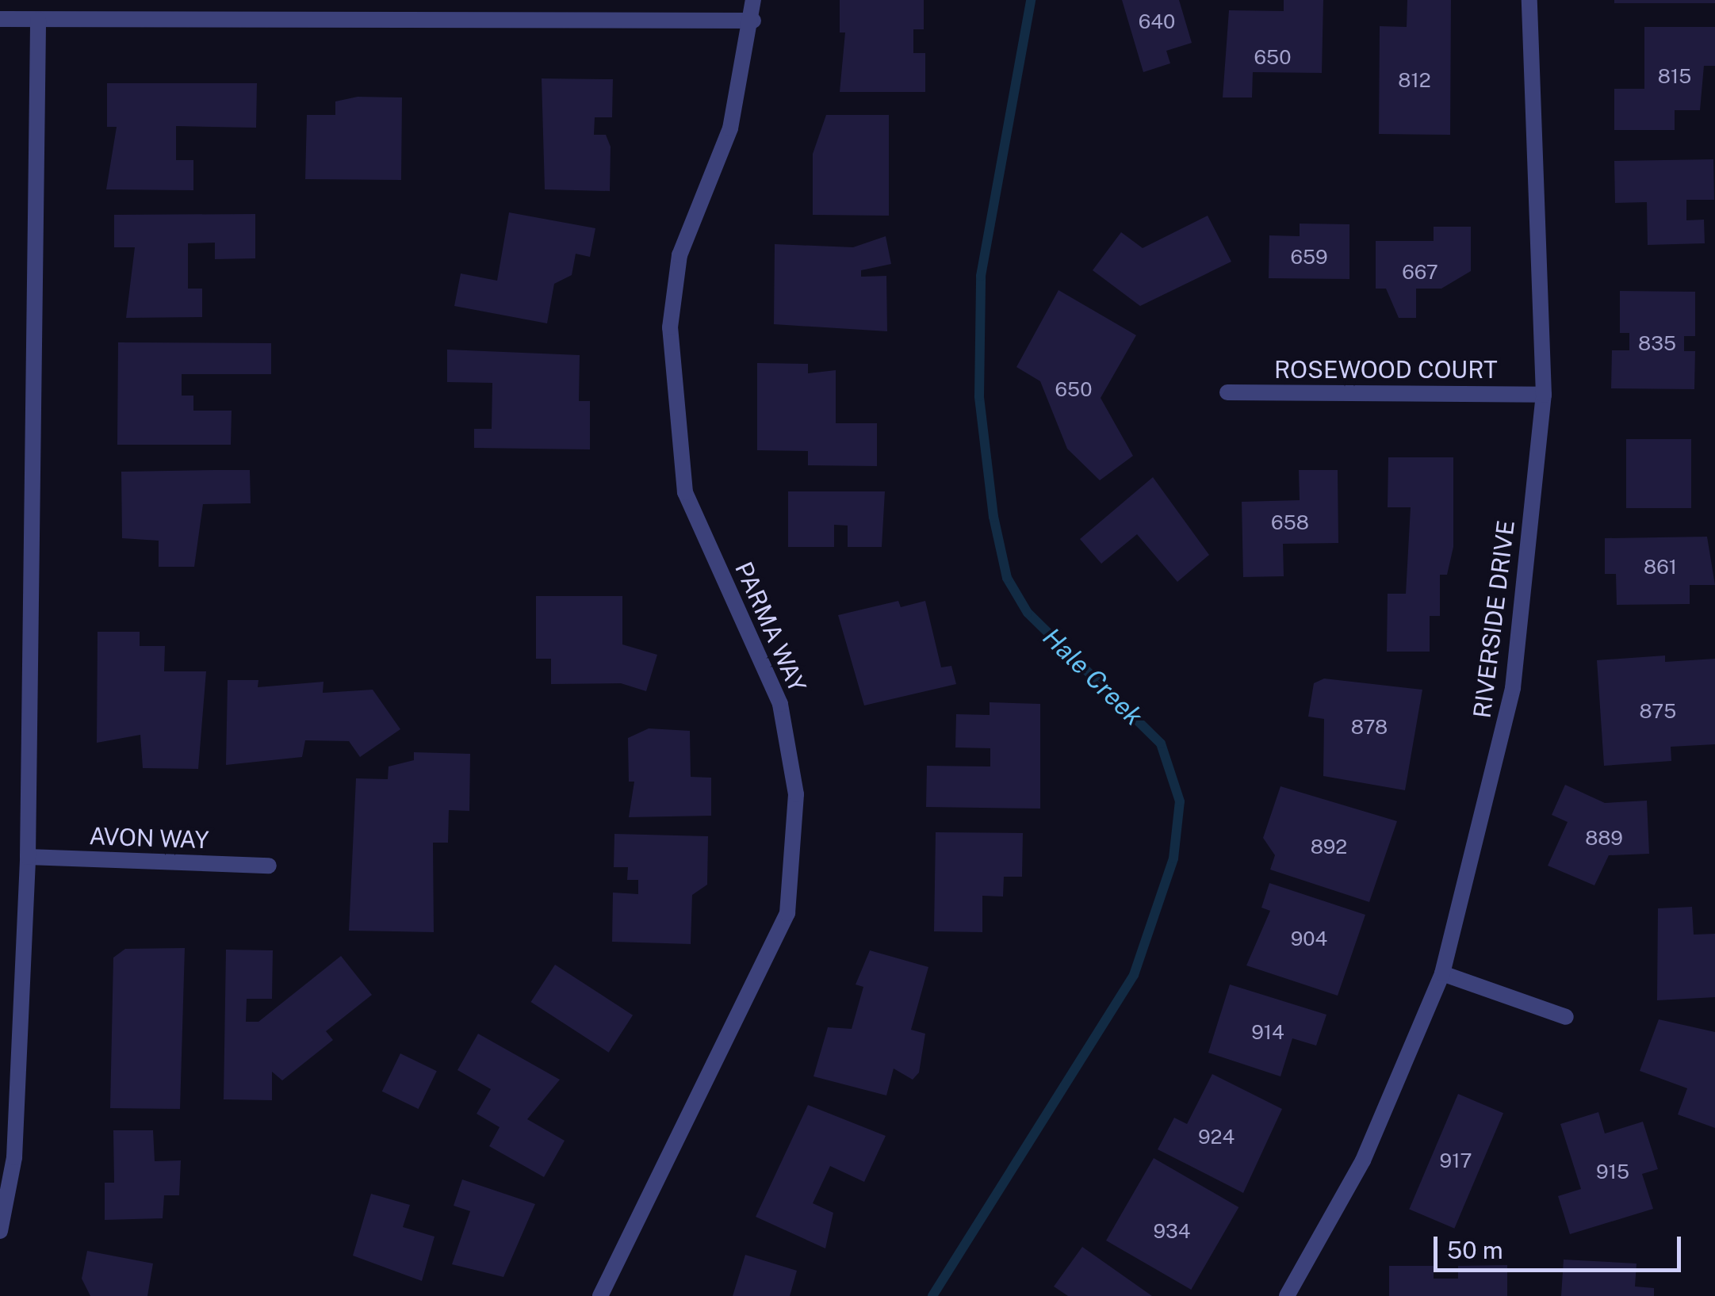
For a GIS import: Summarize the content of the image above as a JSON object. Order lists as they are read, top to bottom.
{
  "streets": {
    "street": [
      "ROSEWOOD COURT",
      "RIVERSIDE DRIVE",
      "PARMA WAY",
      "AVON WAY"
    ]
  },
  "crossings": [
    ["ROSEWOOD COURT", "RIVERSIDE DRIVE"]
  ],
  "water": ["Hale Creek"],
  "house_numbers": [
    "640",
    "650",
    "815",
    "812",
    "659",
    "667",
    "835",
    "650",
    "658",
    "861",
    "875",
    "878",
    "889",
    "892",
    "904",
    "914",
    "924",
    "917",
    "915",
    "934"
  ],
  "scale_bar": "50 m"
}
